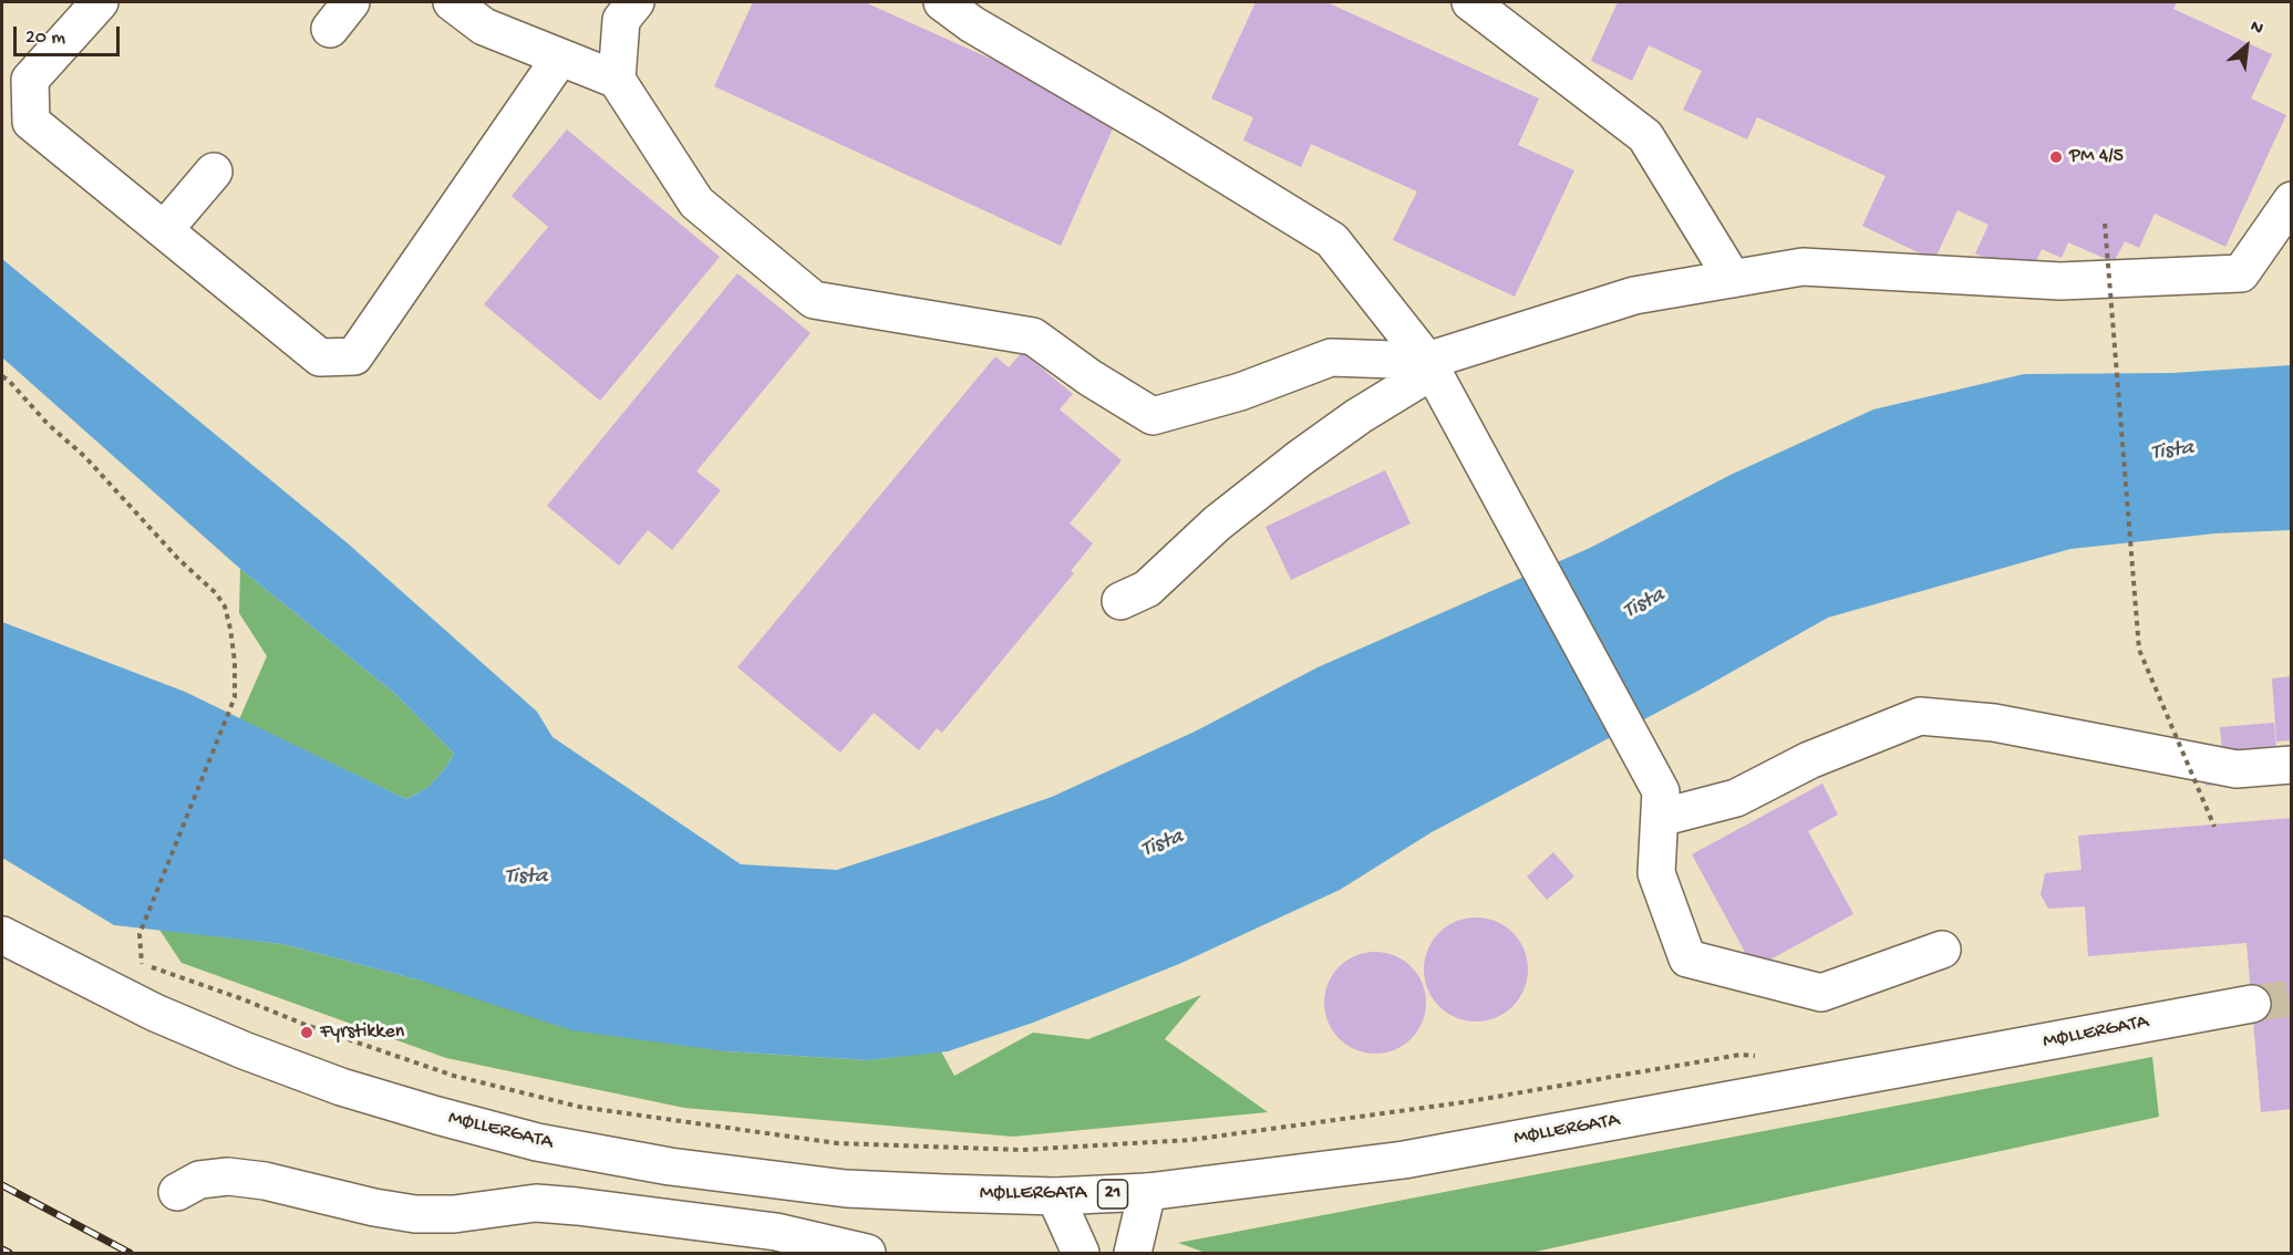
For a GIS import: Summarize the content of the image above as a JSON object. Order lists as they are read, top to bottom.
{
  "streets": {
    "main road": ["MØLLERGATA", "21"]
  },
  "water": ["Tista"],
  "places": ["PM 4/5", "Fyrstikken"],
  "scale_bar": "20 m",
  "north": "top right"
}
